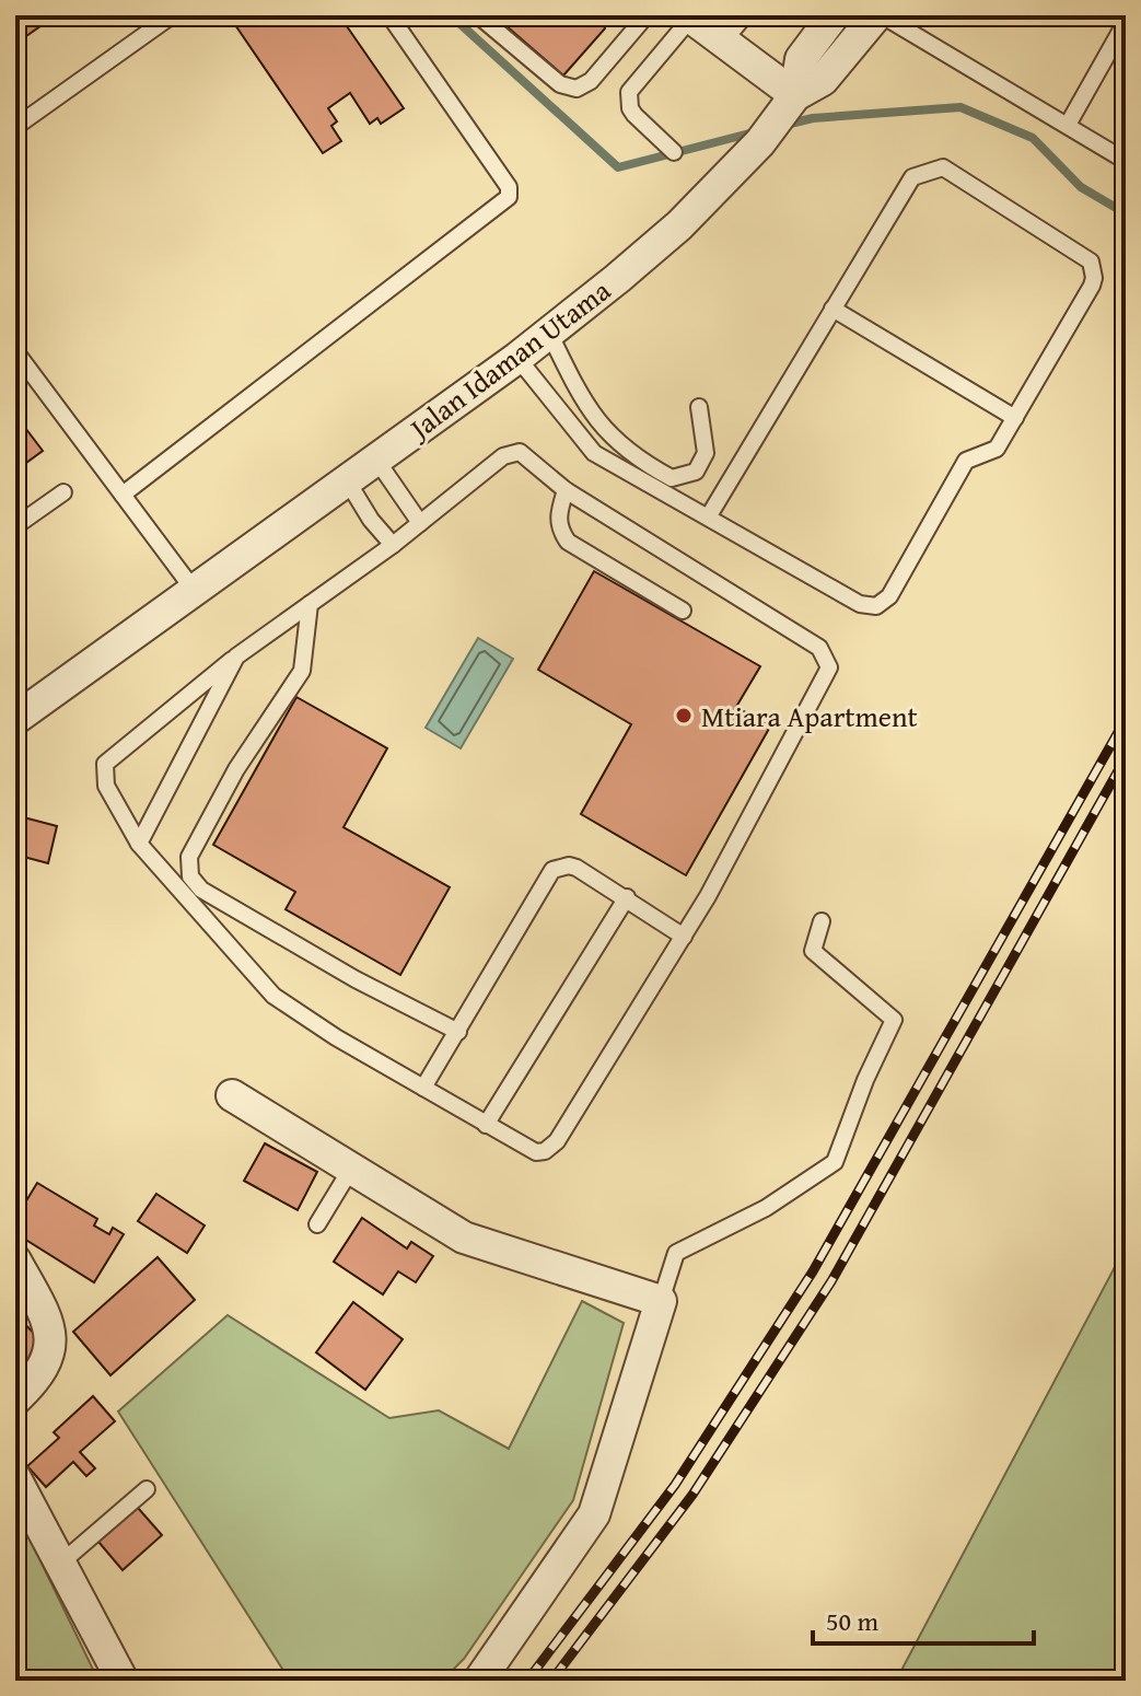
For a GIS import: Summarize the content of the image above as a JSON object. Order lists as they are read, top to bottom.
{
  "streets": {
    "street": ["Jalan Idaman Utama"]
  },
  "places": ["Mtiara Apartment"],
  "scale_bar": "50 m"
}
